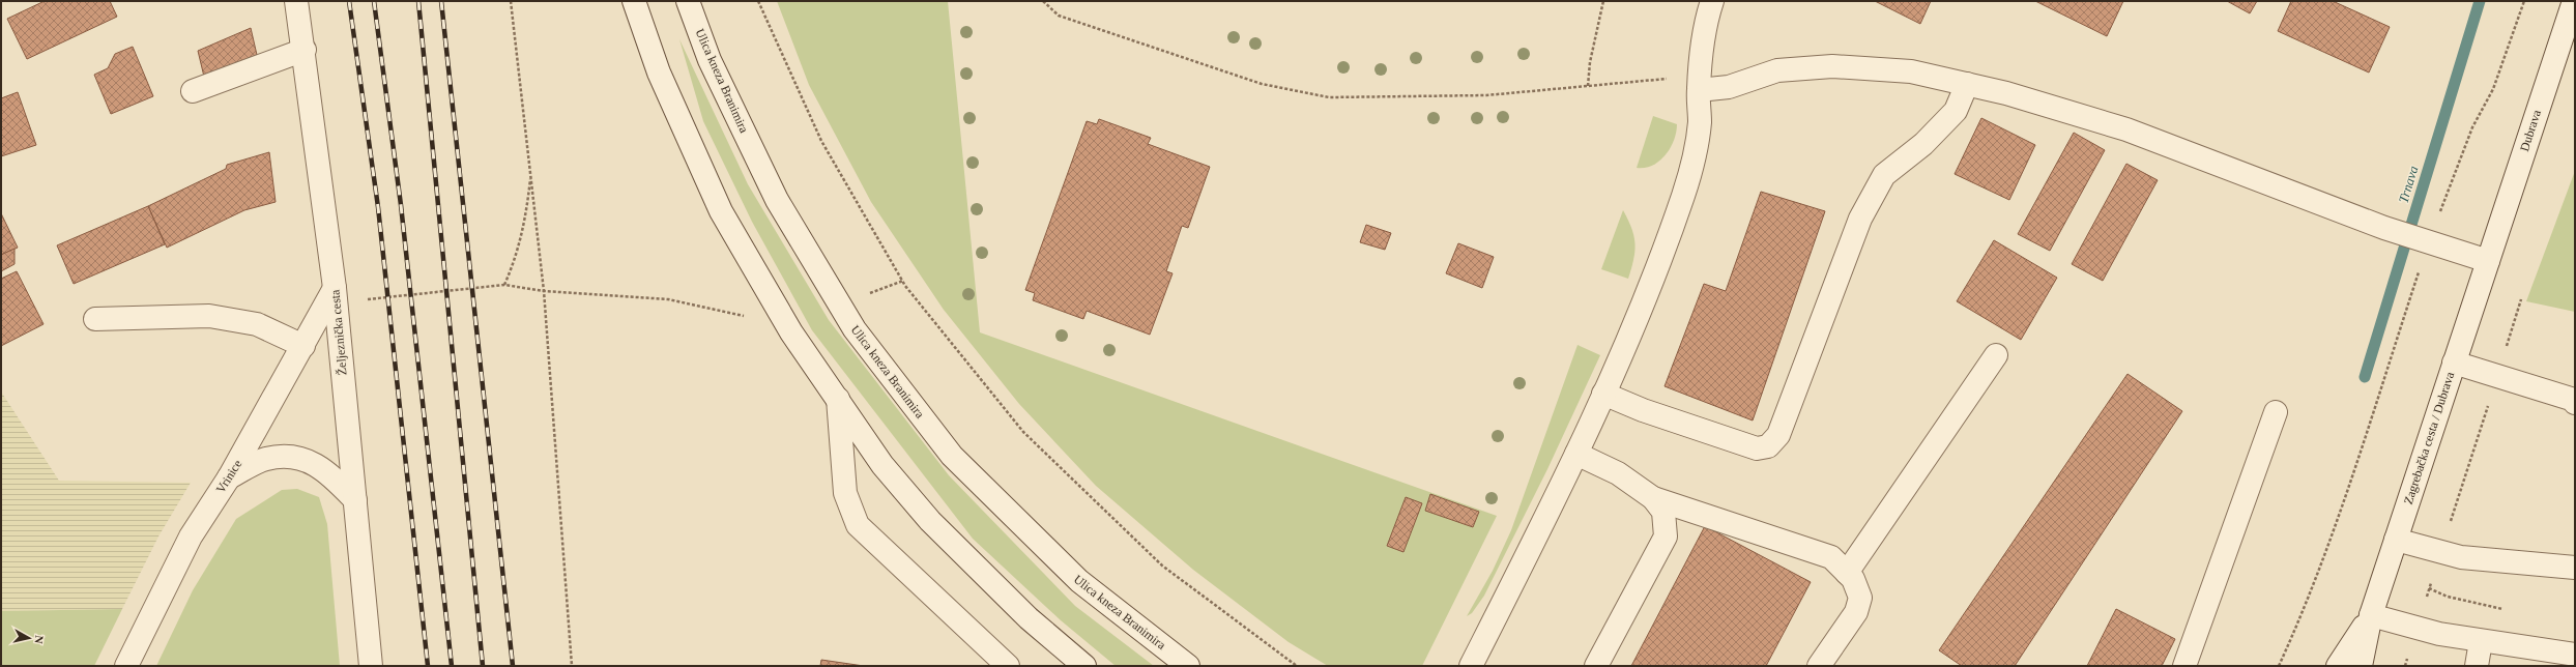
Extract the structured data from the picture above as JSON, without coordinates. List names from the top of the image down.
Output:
{
  "streets": {
    "street": [
      "Ulica kneza Branimira",
      "Dubrava",
      "Željeznička cesta",
      "Zagrebačka cesta / Dubrava",
      "Vrinice"
    ]
  },
  "crossings": [
    ["Dubrava", "Zagrebačka cesta / Dubrava"],
    ["Željeznička cesta", "Vrinice"]
  ],
  "water": ["Trnava"],
  "north": "right"
}
